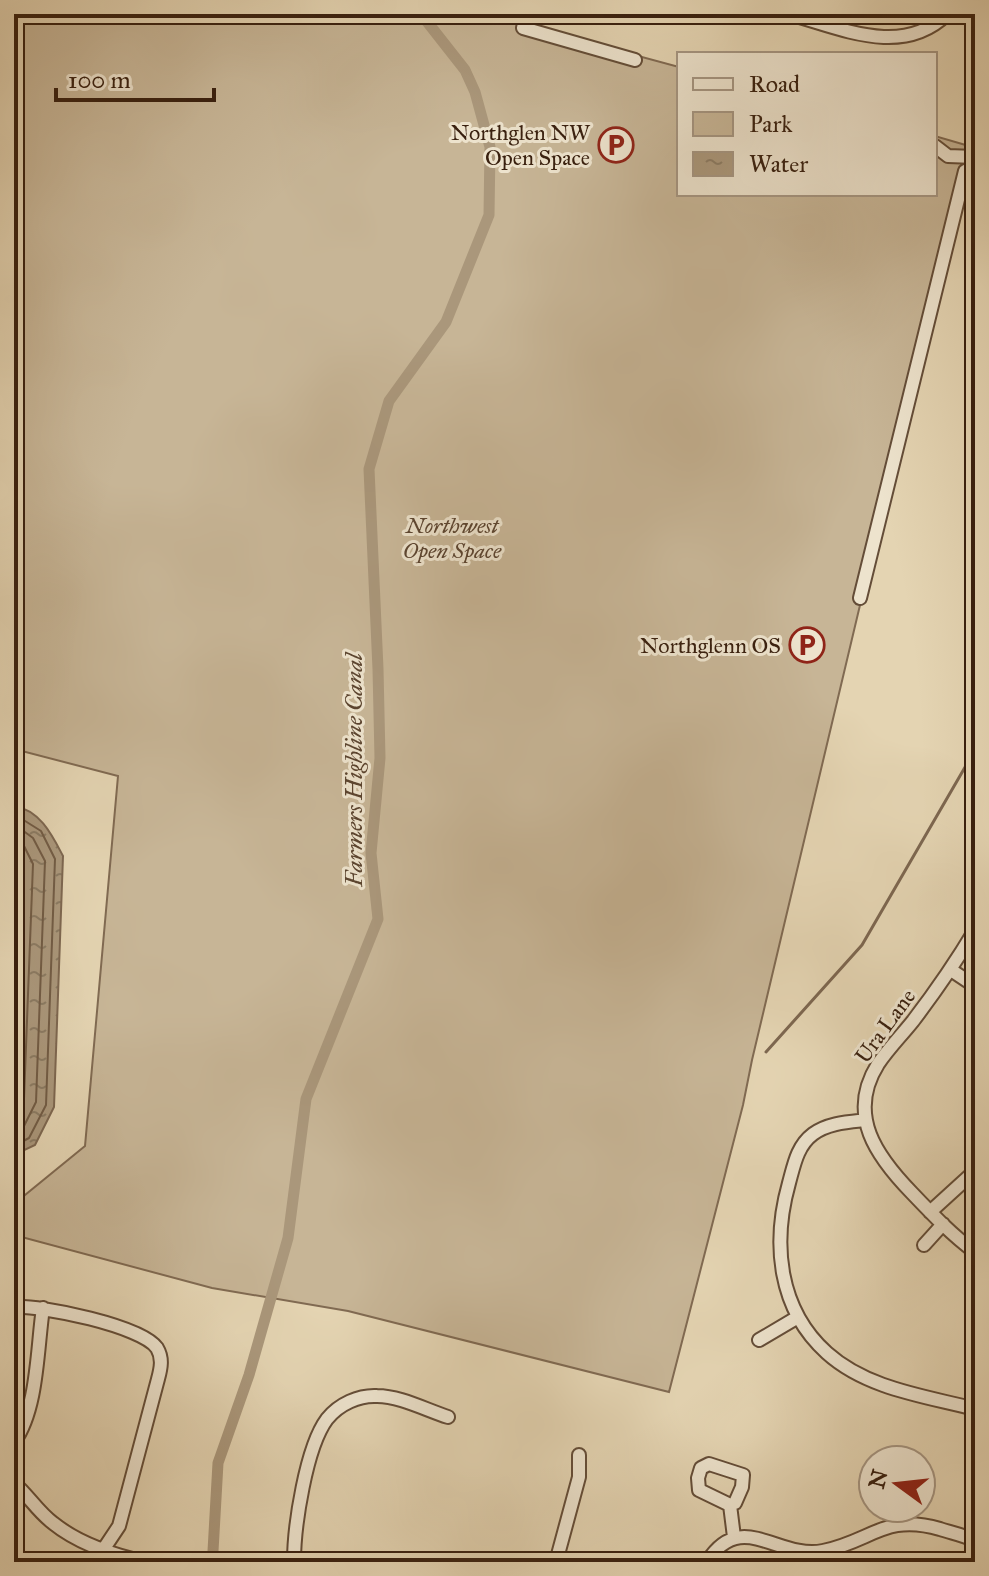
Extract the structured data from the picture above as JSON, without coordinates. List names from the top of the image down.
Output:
{
  "streets": {
    "street": ["Ura Lane"]
  },
  "water": ["Farmers Highline Canal"],
  "parks": ["Northwest Open Space"],
  "places": {
    "parking": ["Northglen NW Open Space", "Northglenn OS"]
  },
  "legend": ["Road", "Park", "Water"],
  "scale_bar": "100 m",
  "north": "left"
}
